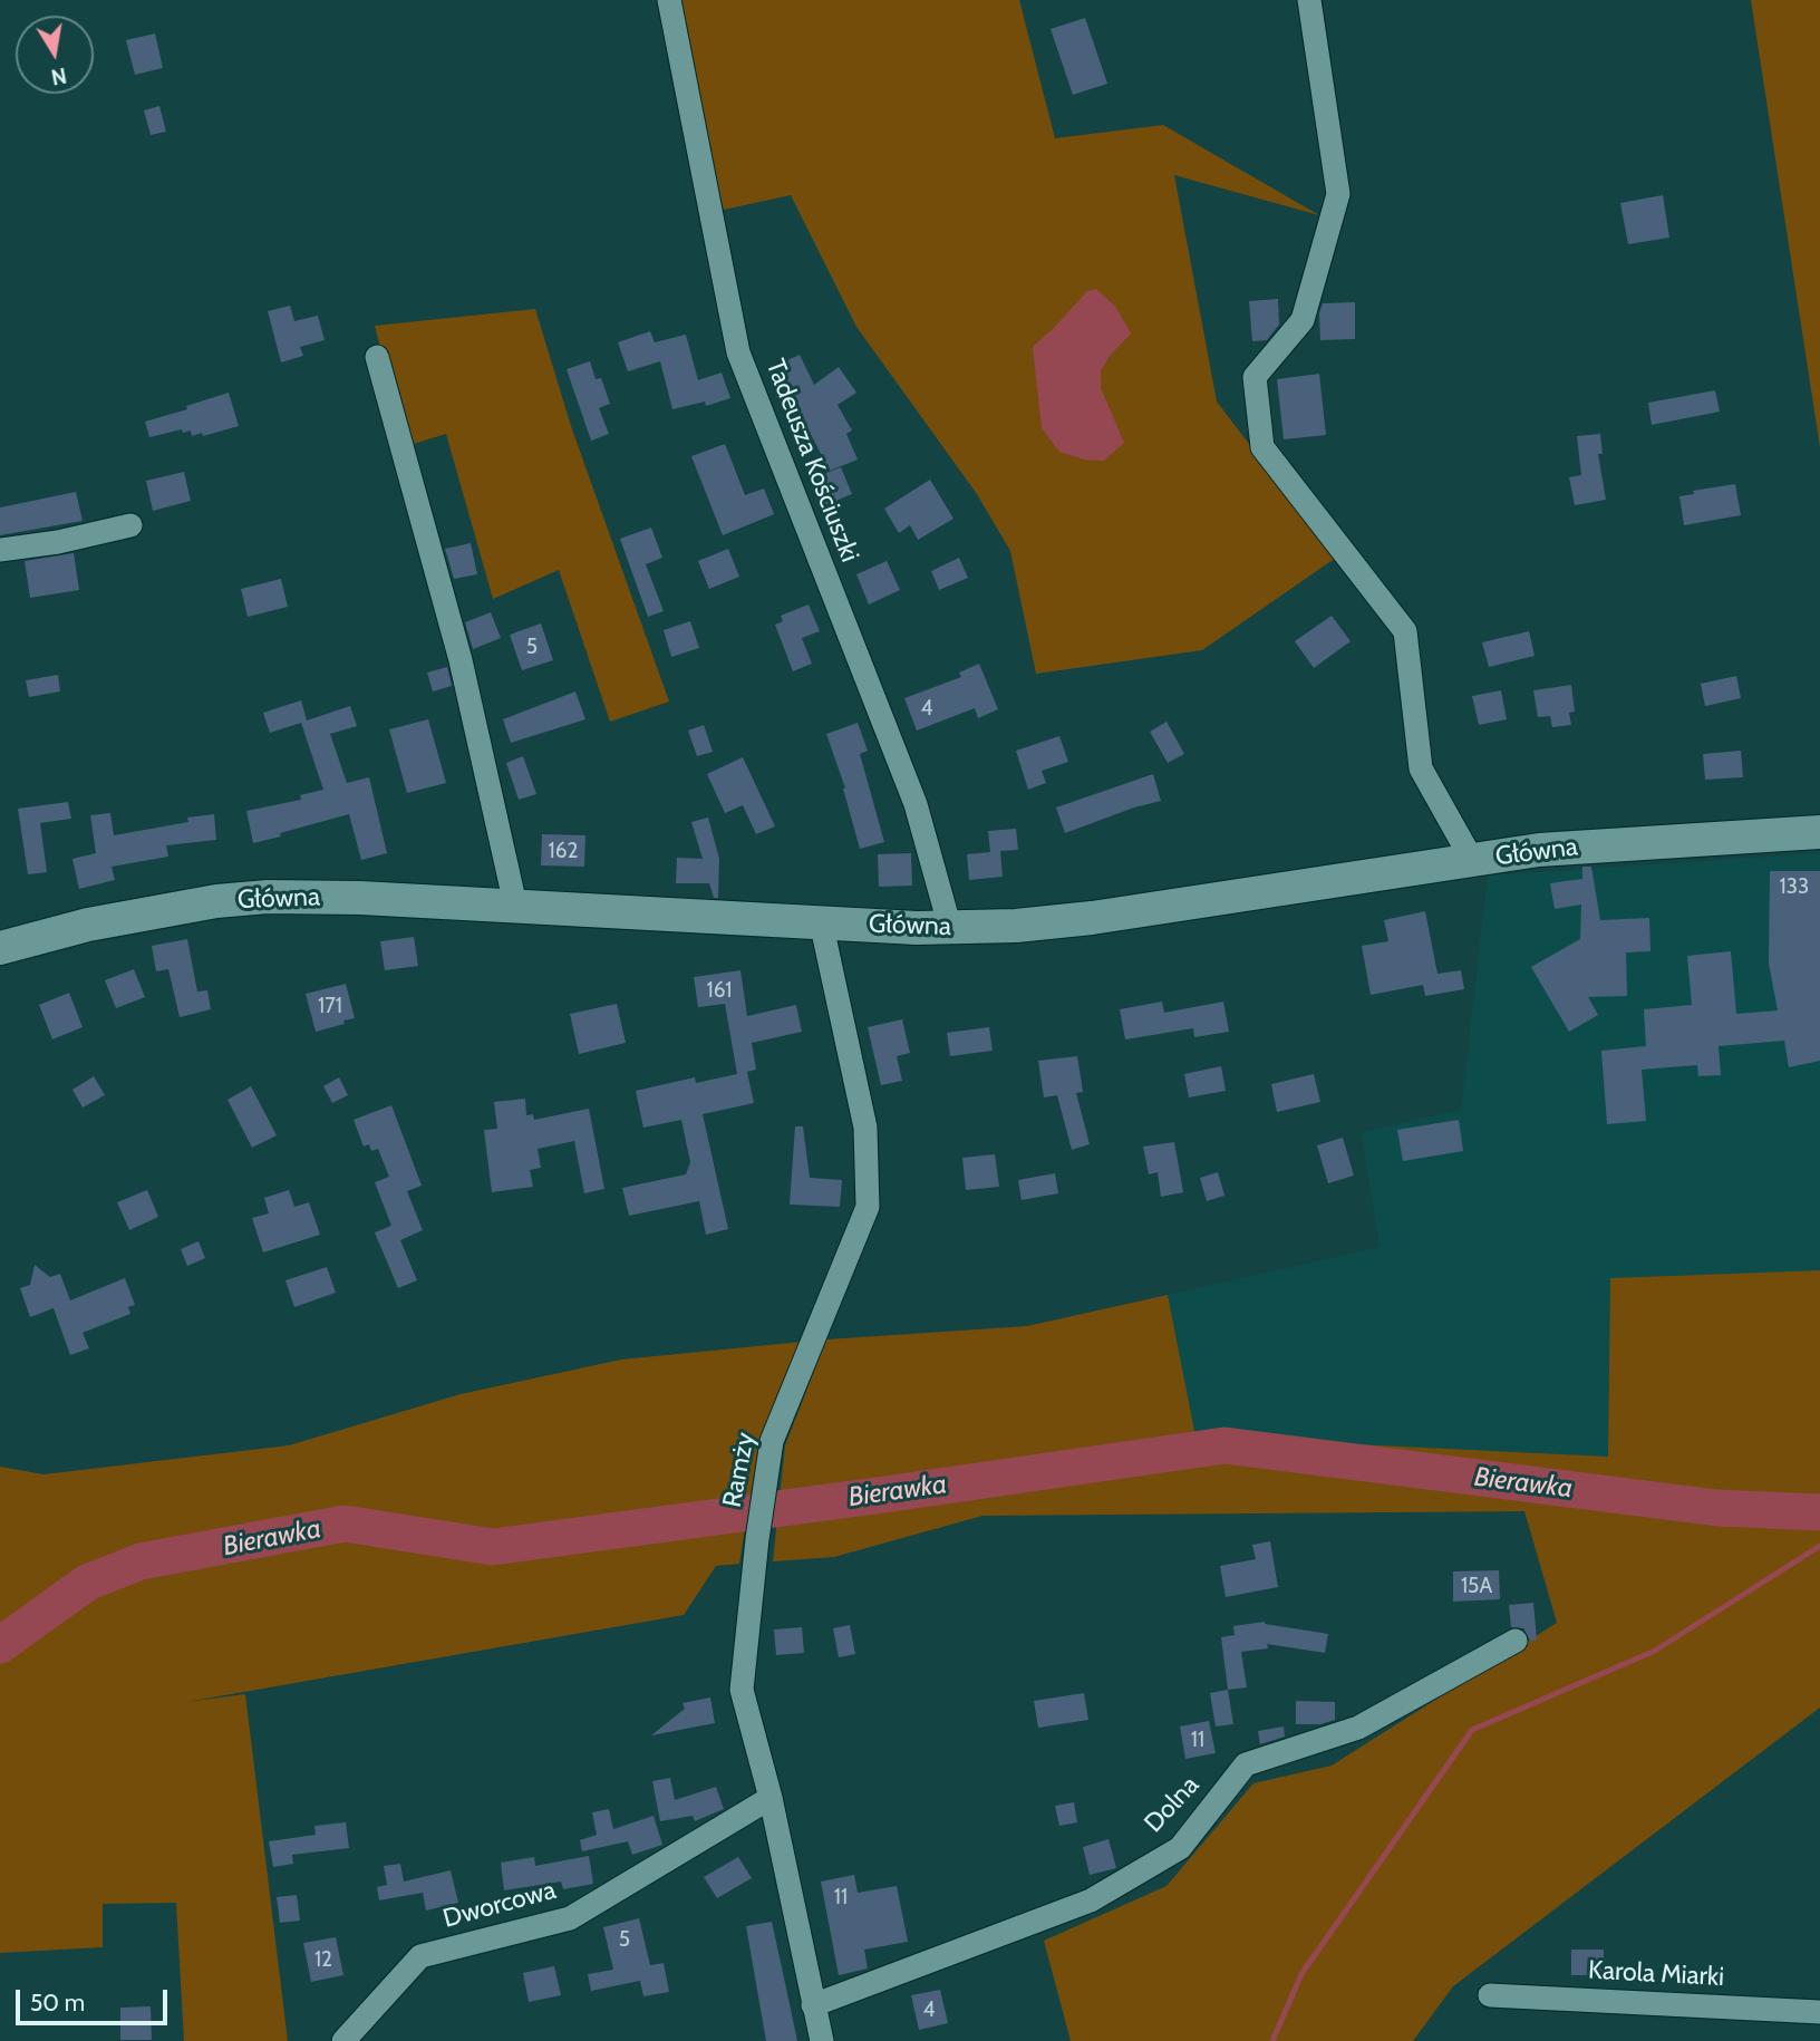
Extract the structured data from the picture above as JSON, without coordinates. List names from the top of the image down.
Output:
{
  "streets": {
    "main road": ["Główna"],
    "street": [
      "Tadeusza Kościuszki",
      "Ramży",
      "Dolna",
      "Dworcowa",
      "Karola Miarki"
    ]
  },
  "crossings": [
    ["Tadeusza Kościuszki", "Główna"],
    ["Główna", "Ramży"],
    ["Ramży", "Dolna"],
    ["Ramży", "Dworcowa"]
  ],
  "water": ["Bierawka"],
  "house_numbers": [
    "5",
    "4",
    "162",
    "133",
    "161",
    "171",
    "15A",
    "11",
    "11",
    "5",
    "12",
    "4"
  ],
  "scale_bar": "50 m",
  "north": "bottom"
}
